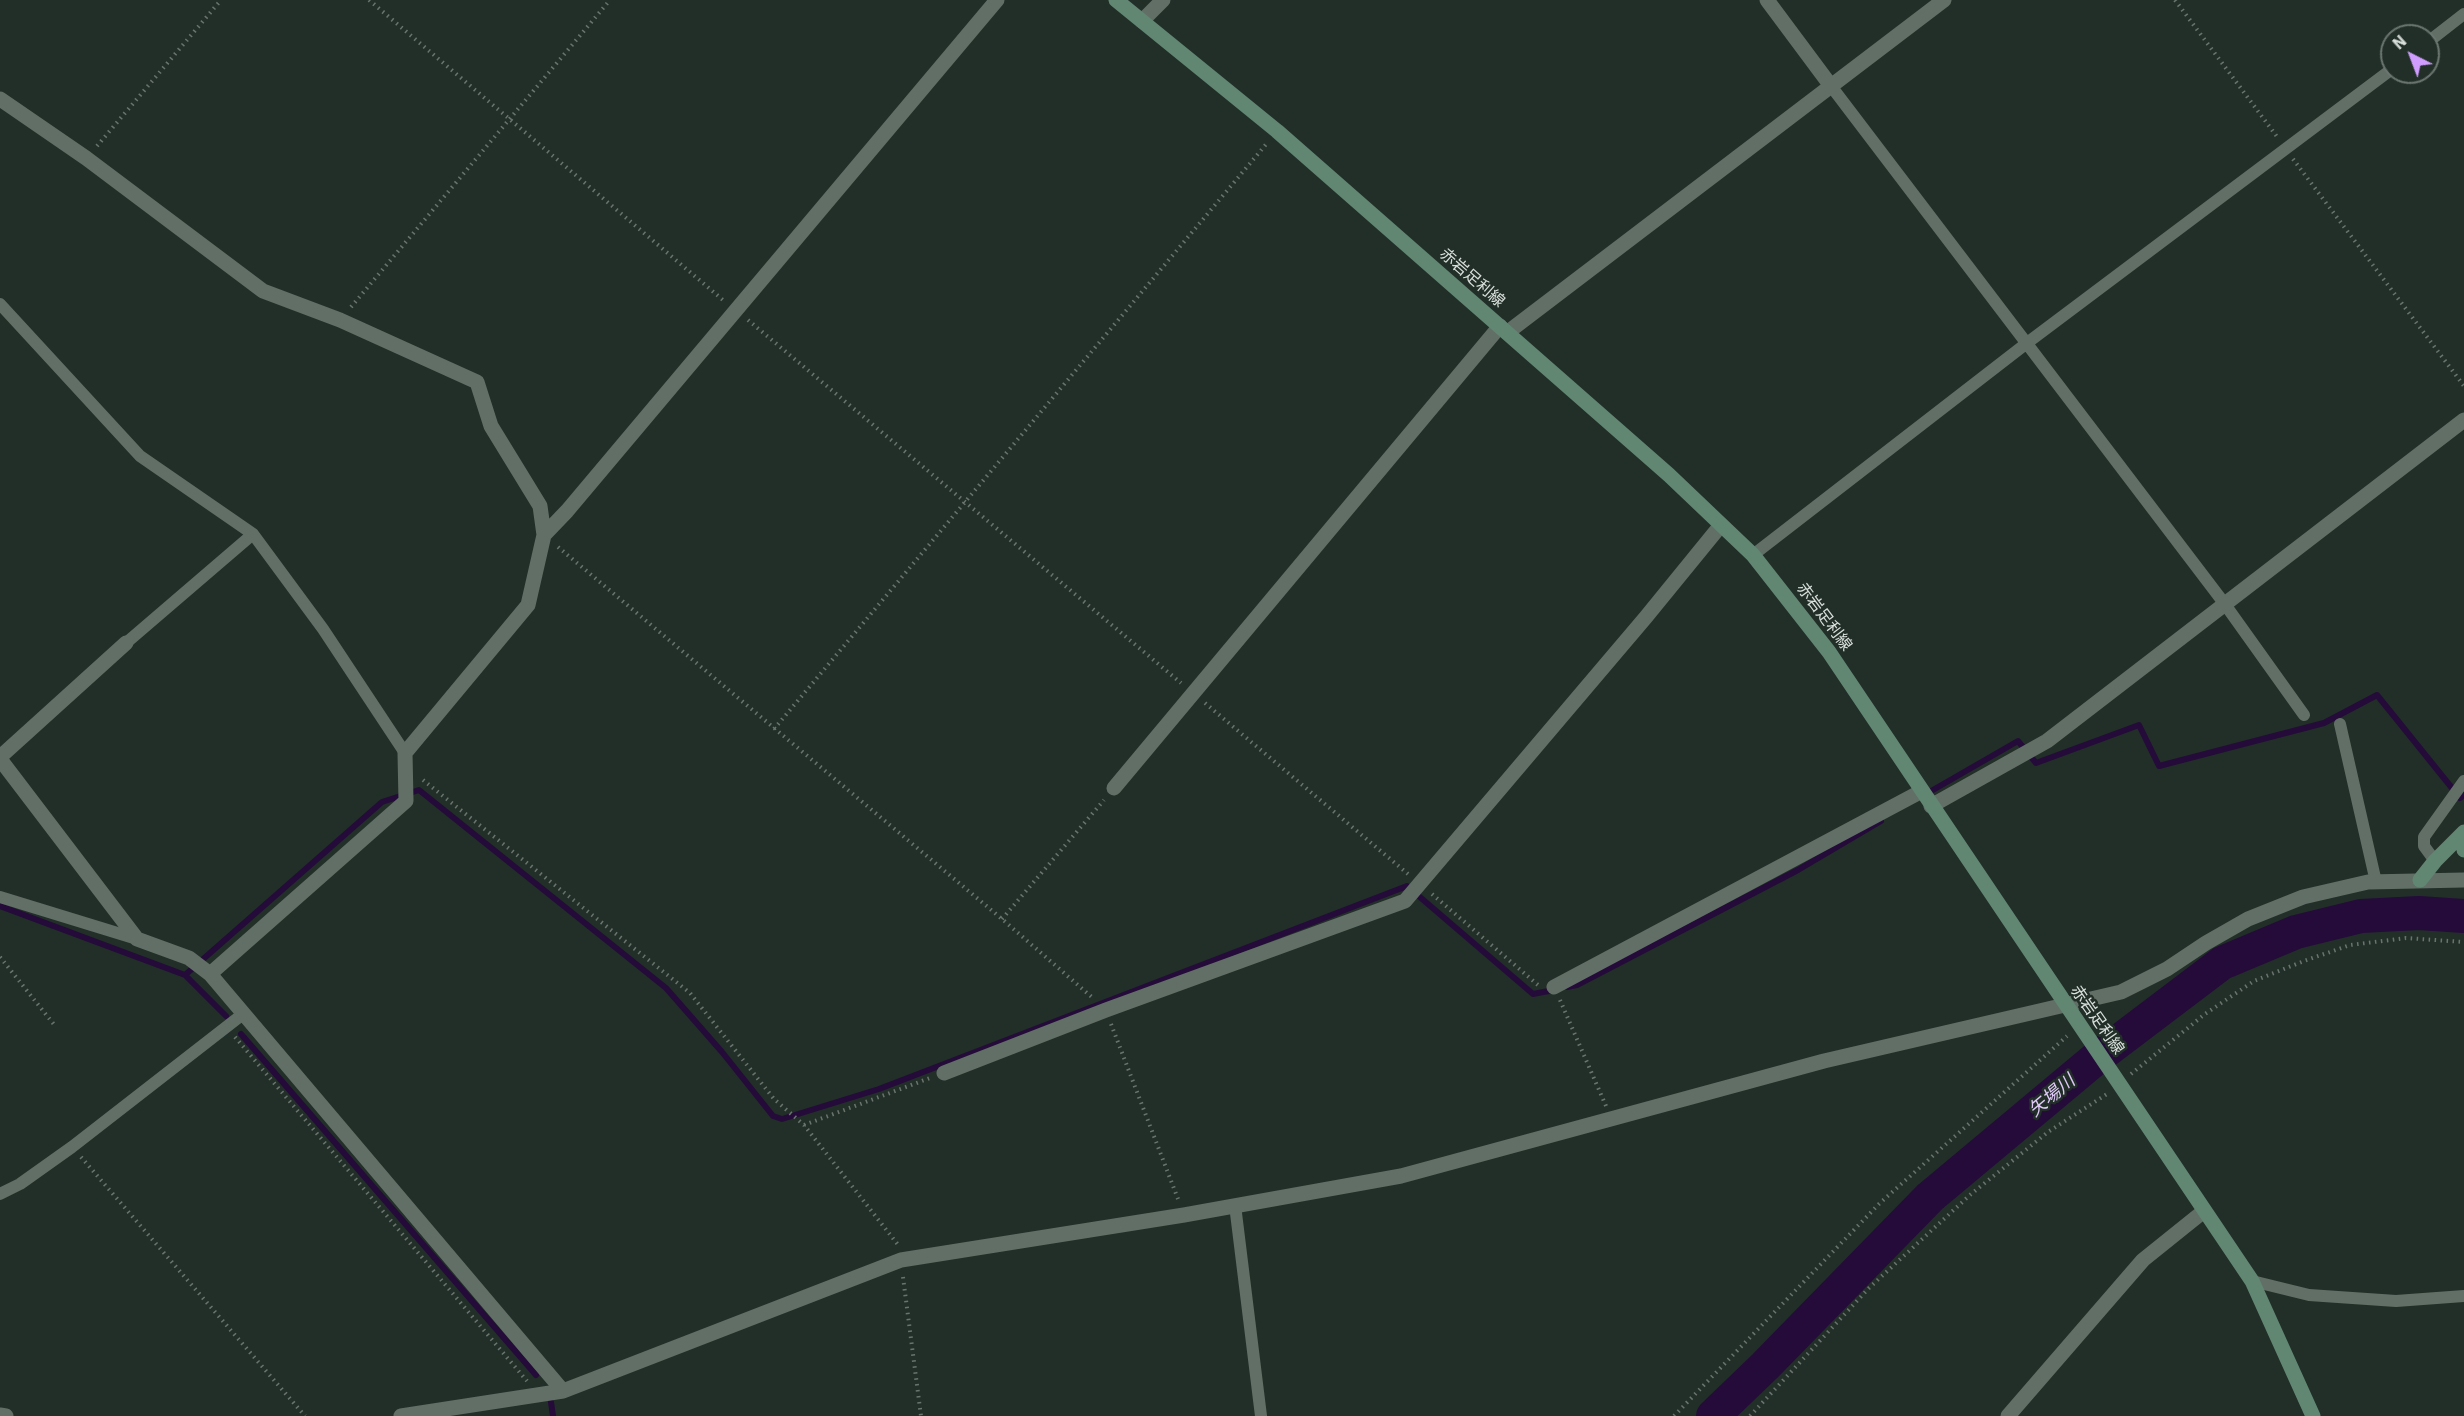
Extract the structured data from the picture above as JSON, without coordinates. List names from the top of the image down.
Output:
{
  "streets": {
    "main road": ["赤岩足利線"]
  },
  "water": ["矢場川"],
  "north": "top left"
}
